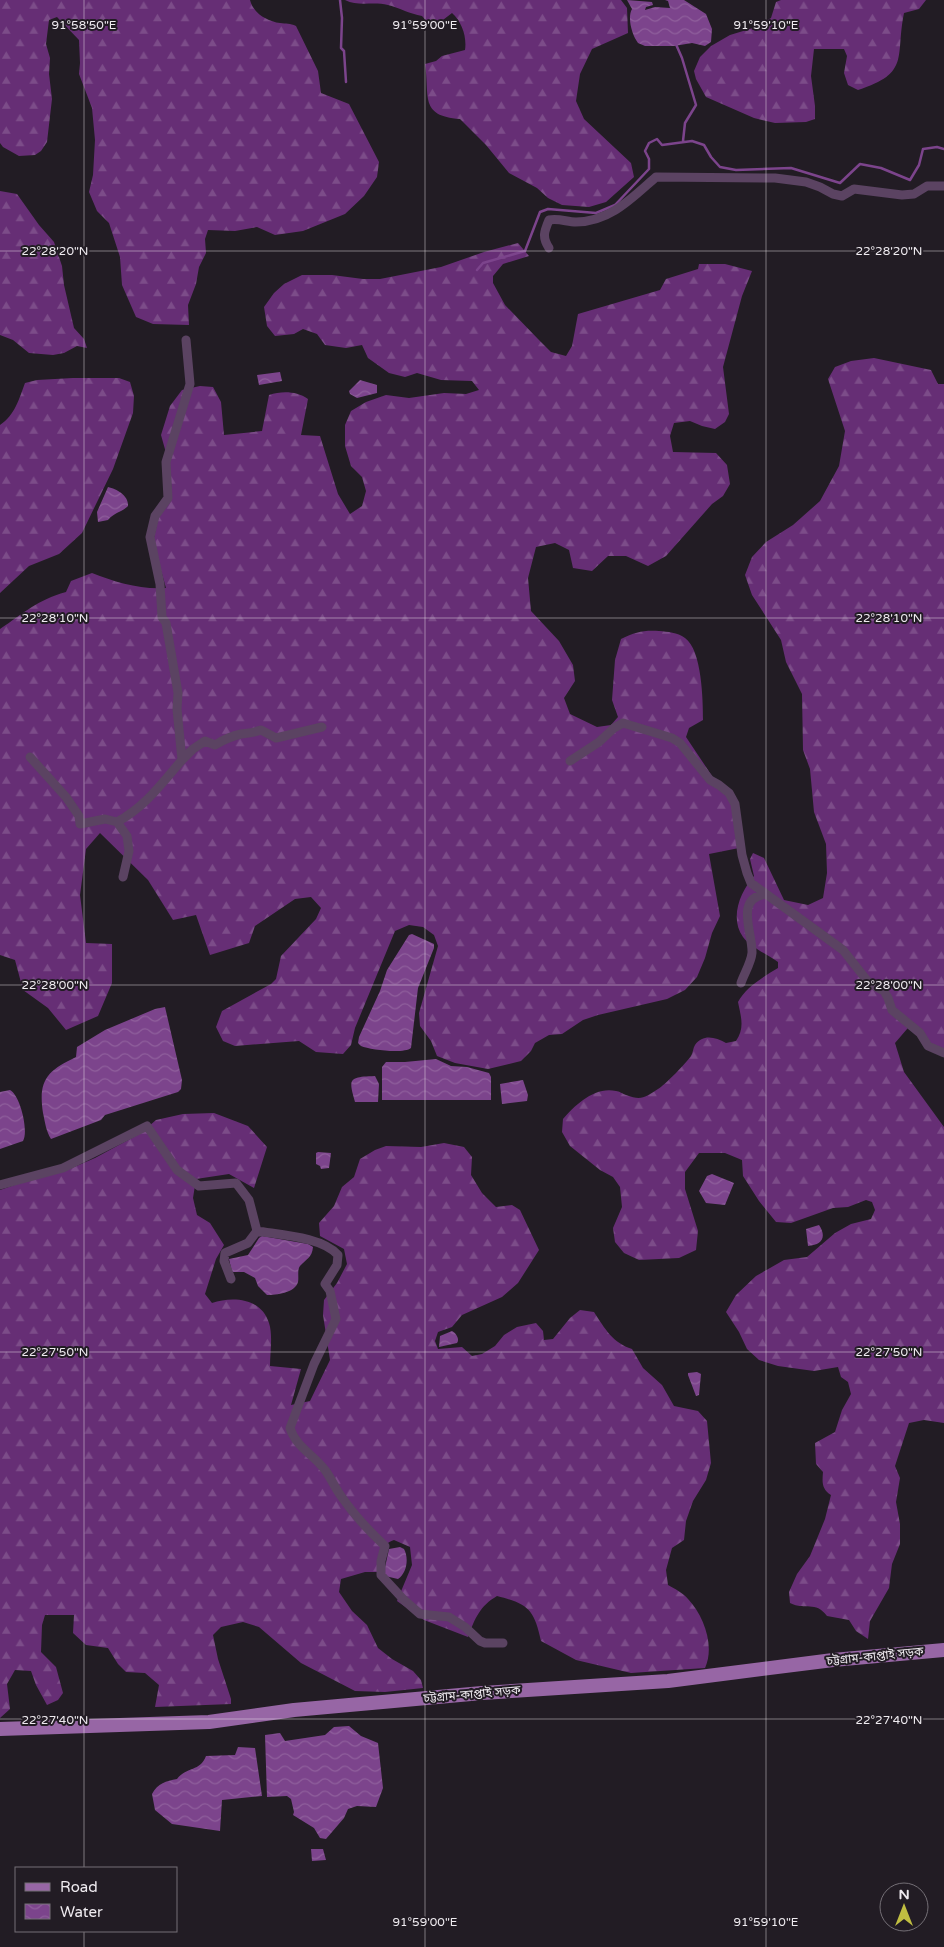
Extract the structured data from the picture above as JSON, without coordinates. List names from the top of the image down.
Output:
{
  "streets": {
    "main road": ["চট্টগ্রাম-কাপ্তাই সড়ক"]
  },
  "legend": ["Road", "Water"],
  "north": "top",
  "coordinates": [
    "91°58'50\"E",
    "91°59'00\"E",
    "91°59'10\"E",
    "22°28'20\"N",
    "22°28'10\"N",
    "22°28'00\"N",
    "22°27'50\"N",
    "22°27'40\"N"
  ]
}
